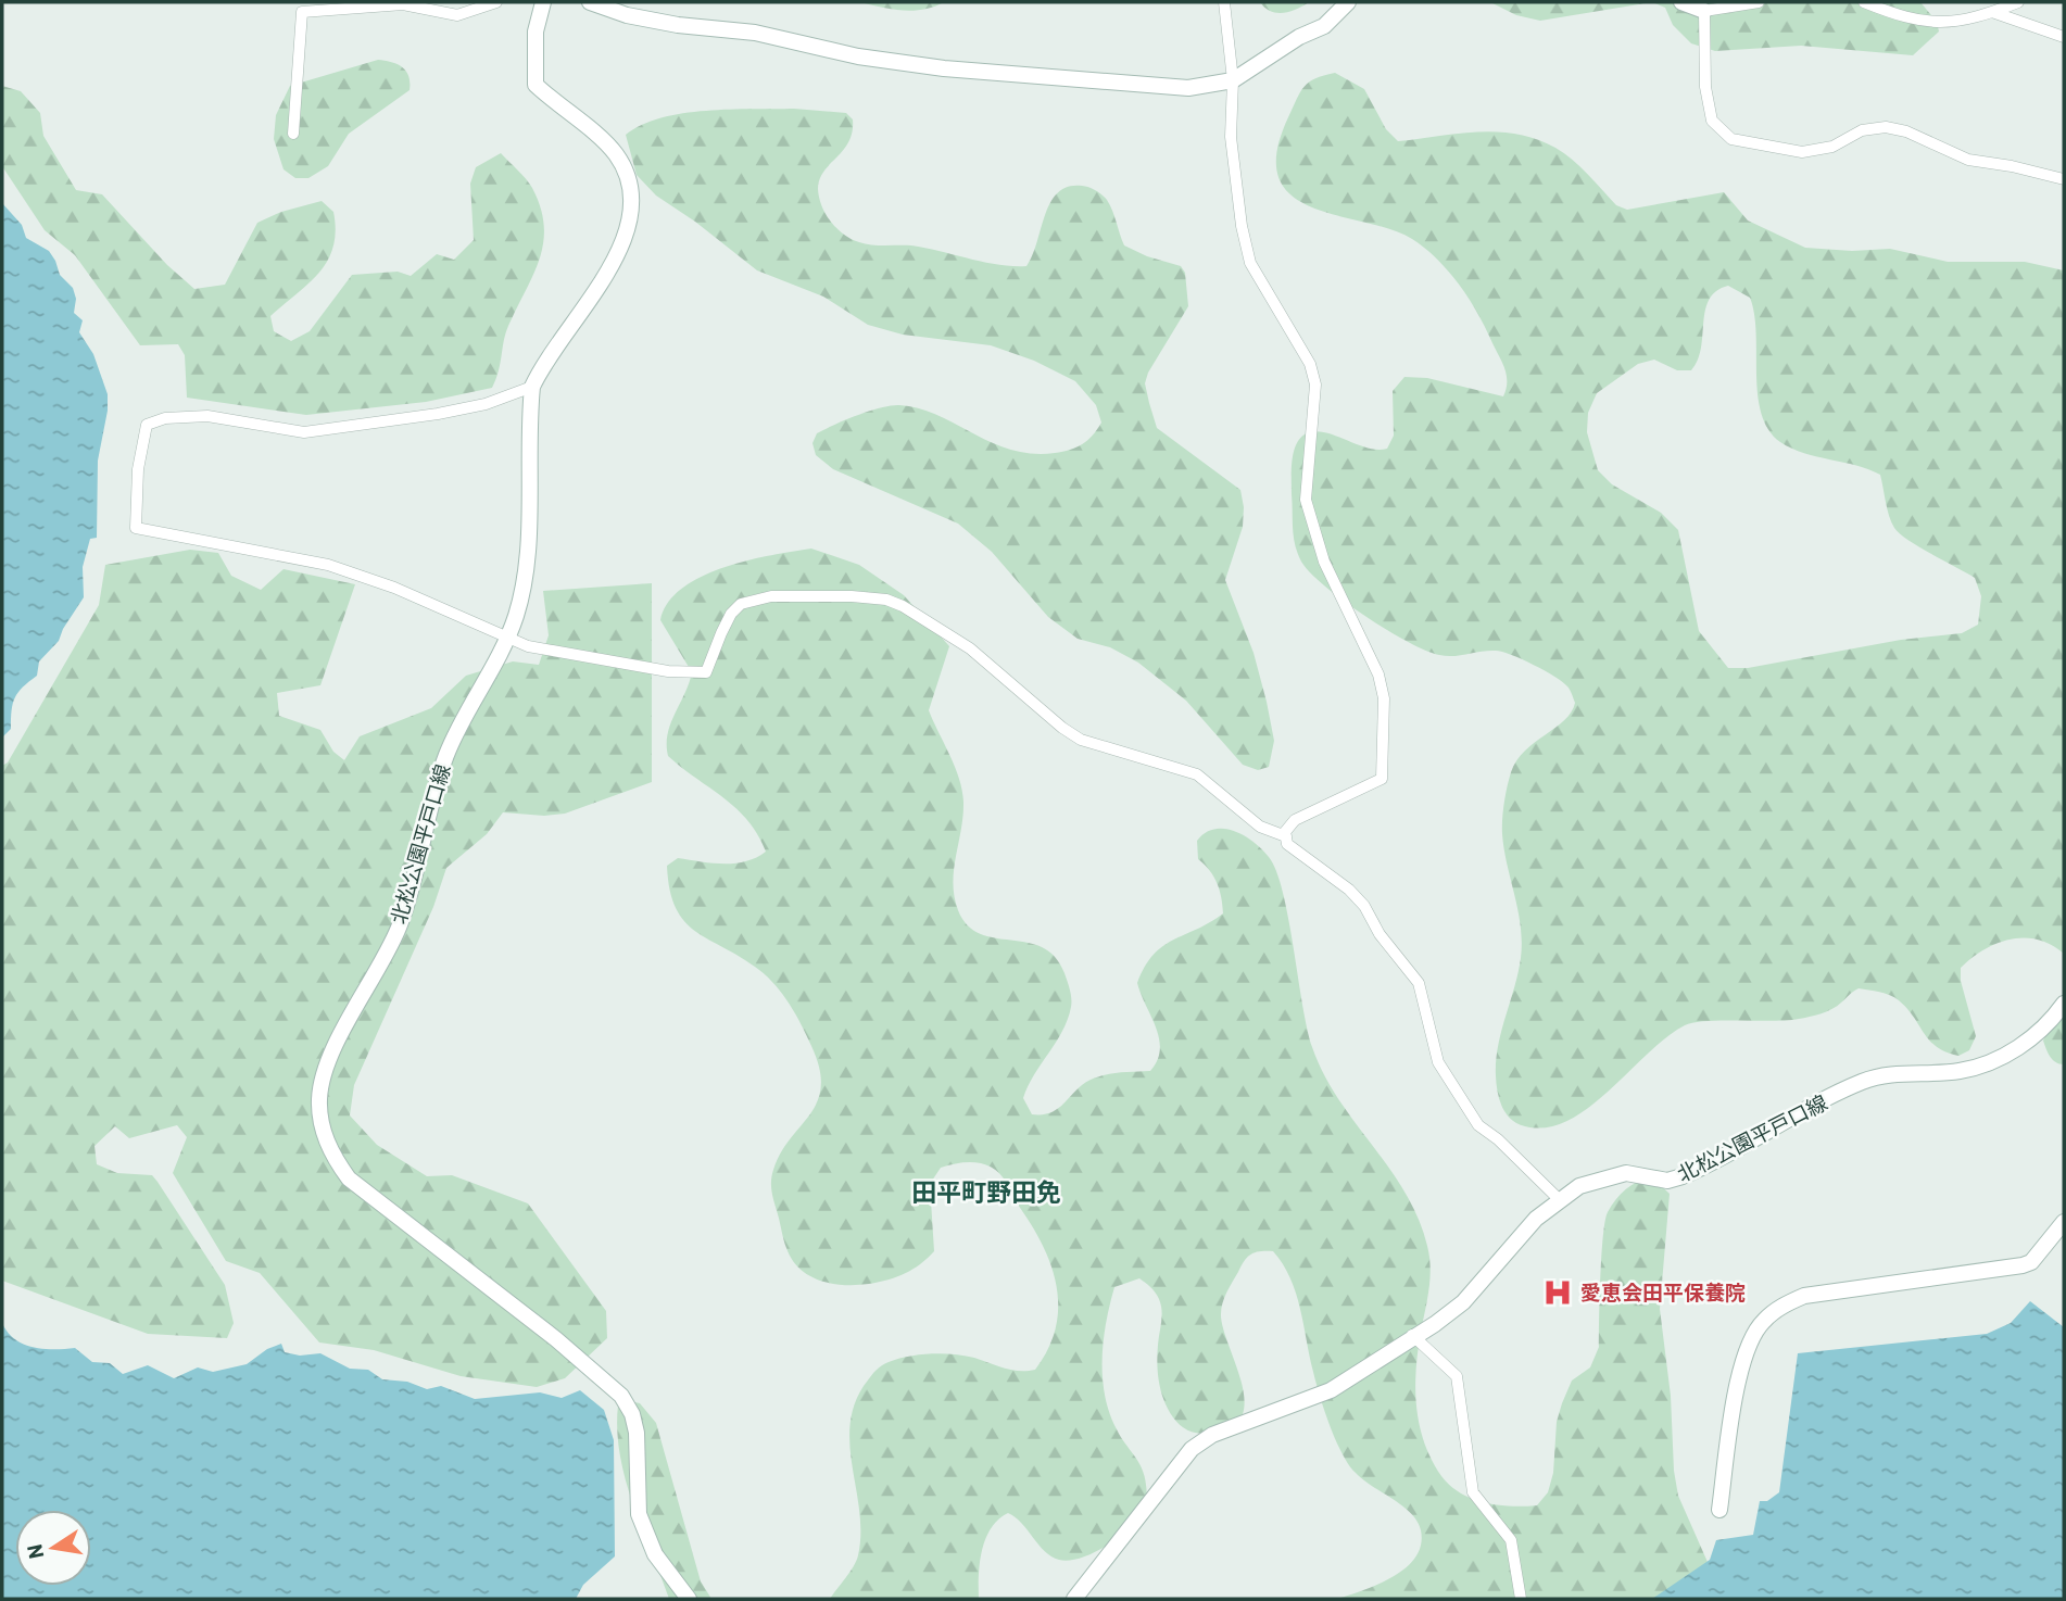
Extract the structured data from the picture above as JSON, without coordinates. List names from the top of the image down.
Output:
{
  "streets": {
    "main road": ["北松公園平戸口線"]
  },
  "districts": ["田平町野田免"],
  "places": {
    "hospital": ["愛恵会田平保養院"]
  },
  "north": "left"
}
